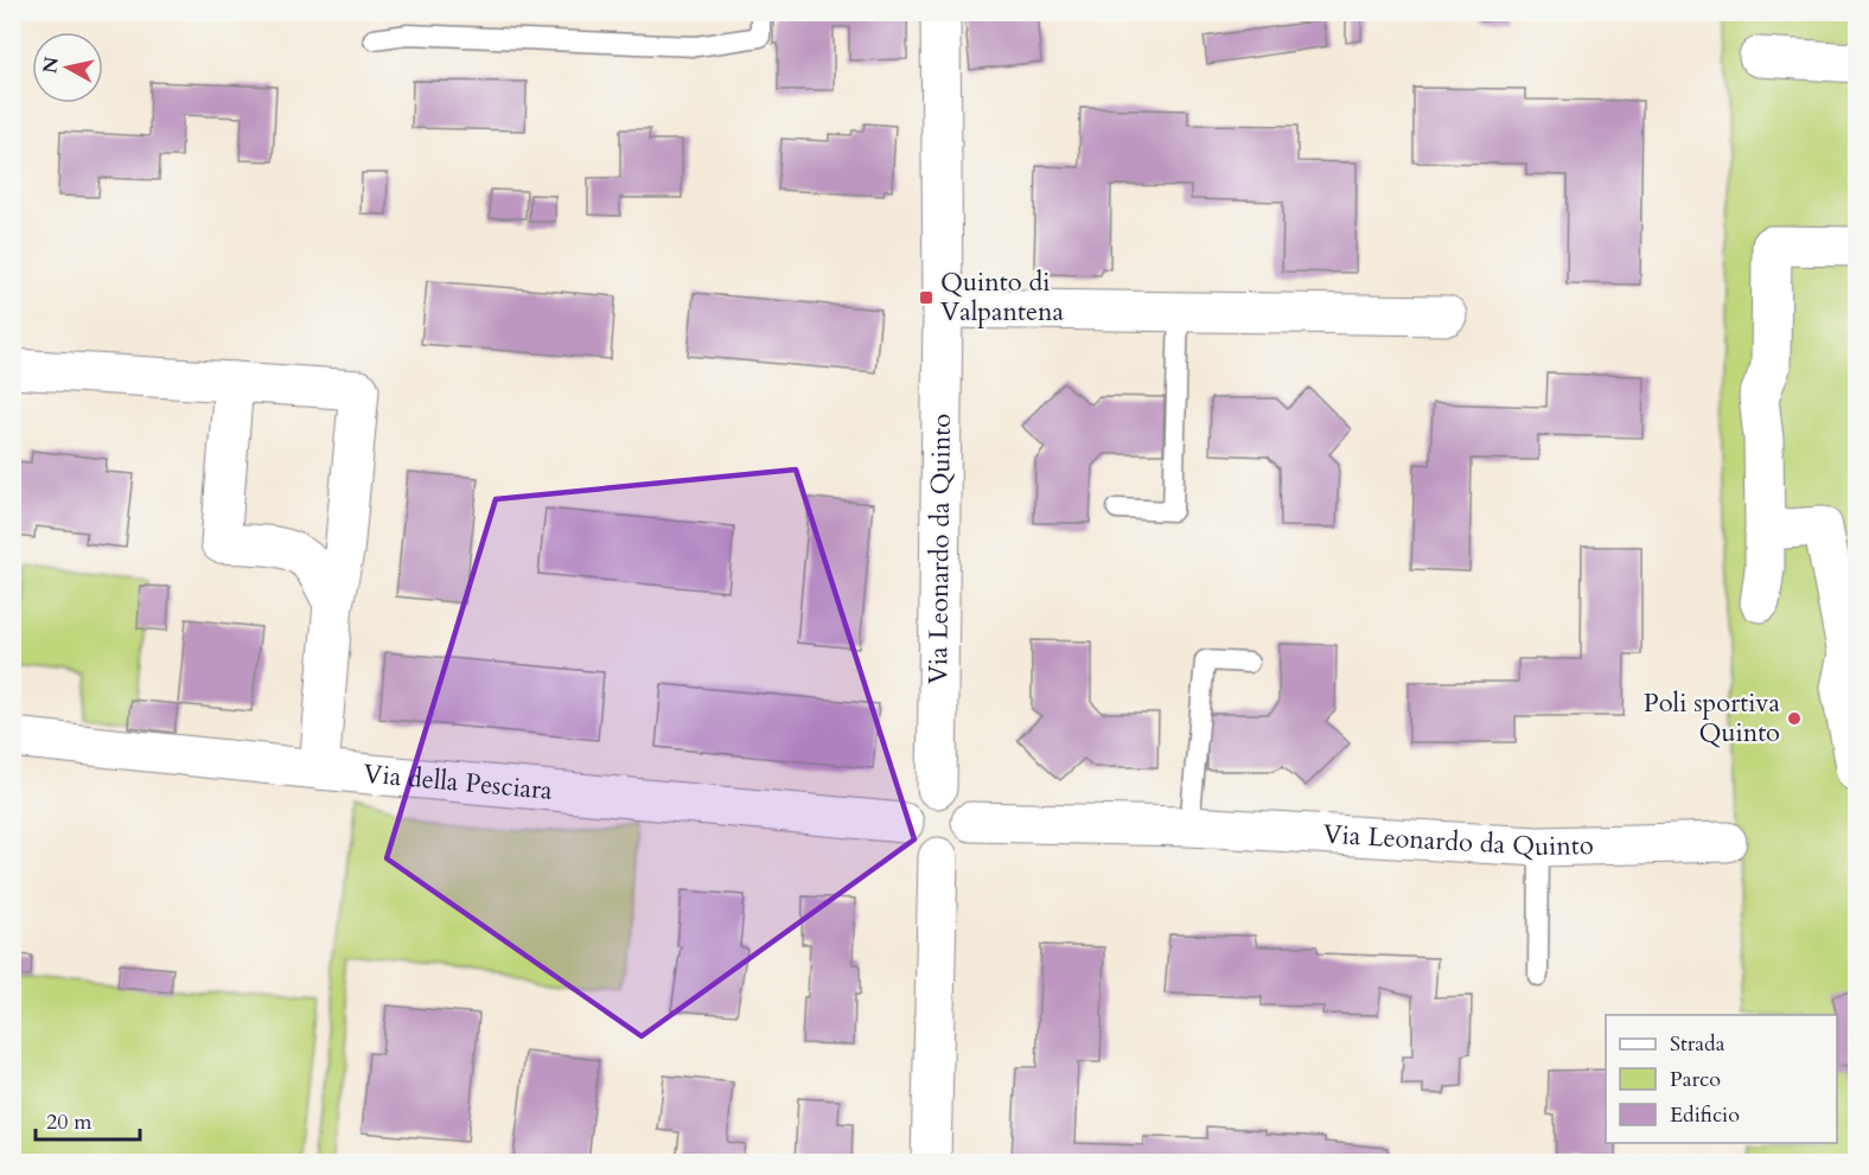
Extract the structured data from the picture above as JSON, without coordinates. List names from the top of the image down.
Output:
{
  "streets": {
    "street": ["Via Leonardo da Quinto", "Via della Pesciara"]
  },
  "crossings": [
    ["Via Leonardo da Quinto", "Via della Pesciara"]
  ],
  "places": {
    "transit": ["Quinto di Valpantena"],
    "other": ["Poli sportiva Quinto"]
  },
  "legend": ["Strada", "Parco", "Edificio"],
  "scale_bar": "20 m",
  "north": "left"
}
